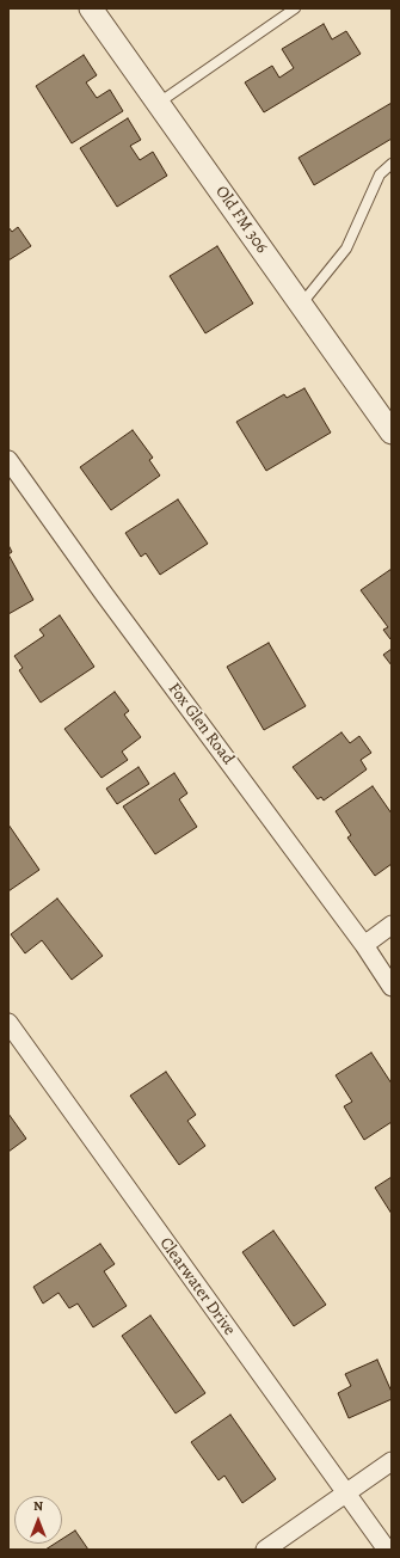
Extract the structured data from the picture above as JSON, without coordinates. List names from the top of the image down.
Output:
{
  "streets": {
    "street": ["Old FM 306", "Fox Glen Road", "Clearwater Drive"]
  },
  "north": "top"
}
